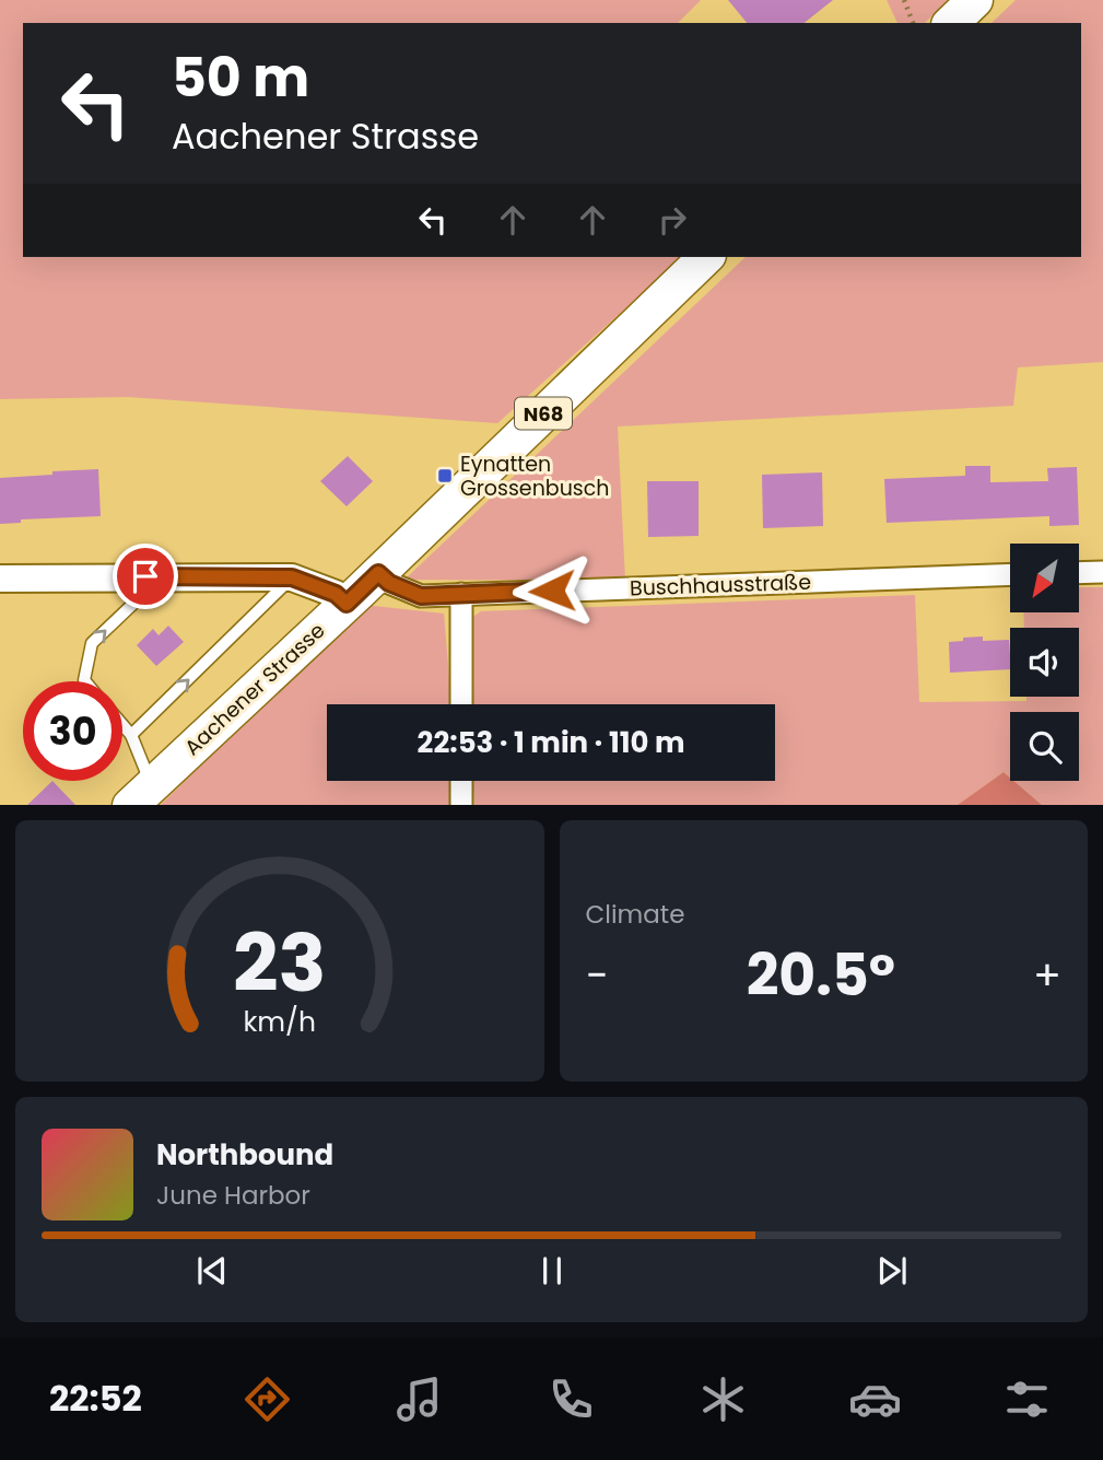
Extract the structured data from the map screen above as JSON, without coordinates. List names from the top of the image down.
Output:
{
  "streets": {
    "main road": ["N68", "Aachener Strasse"],
    "street": ["Buschhausstraße"]
  },
  "crossings": [
    ["Buschhausstraße", "Aachener Strasse"]
  ],
  "places": {
    "transit": ["Eynatten Grossenbusch"]
  },
  "north": "bottom left",
  "page": {
    "turn": ["50 m", "Aachener Strasse"],
    "limit": "30",
    "trip": "22:53 · 1 min · 110 m",
    "tile": "Climate",
    "heat": ["−", "20.5°", "+"],
    "song": ["Northbound", "June Harbor"],
    "tabs": "22:52",
    "gauge": ["23", "km/h"]
  }
}
